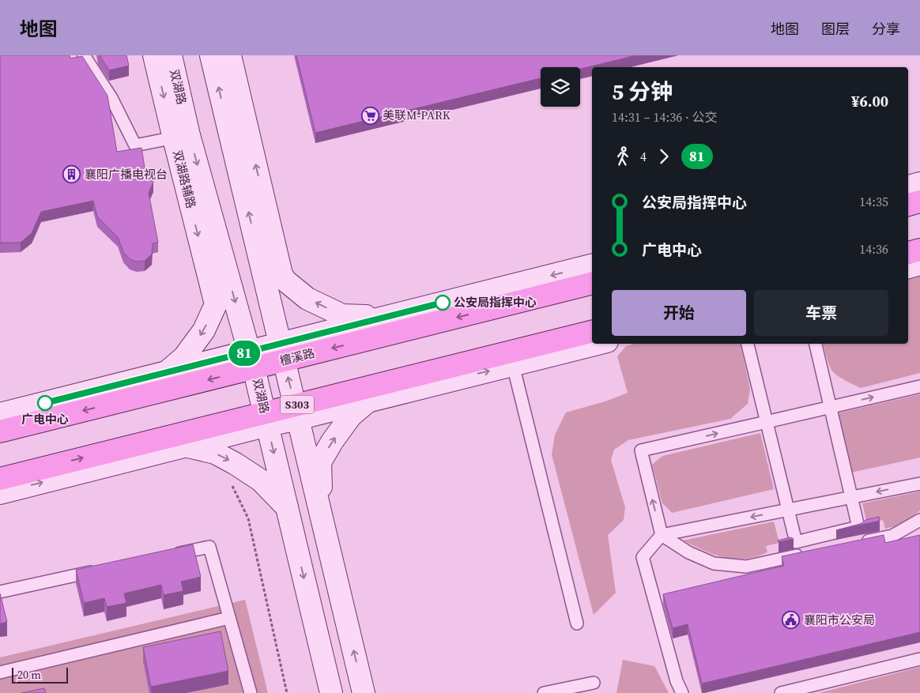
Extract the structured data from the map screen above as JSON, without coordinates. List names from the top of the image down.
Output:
{
  "streets": {
    "main road": ["檀溪路", "S303"],
    "street": ["双湖路", "双湖路辅路"]
  },
  "crossings": [
    ["双湖路", "双湖路辅路"],
    ["双湖路", "檀溪路"],
    ["双湖路", "S303"]
  ],
  "places": {
    "supermarket": ["美联M-PARK"],
    "building": ["襄阳广播电视台"],
    "other": ["公安局指挥中心", "广电中心"],
    "public building": ["襄阳市公安局"]
  },
  "lines": ["bus line 81"],
  "scale_bar": "20 m",
  "page": {
    "header": "地图",
    "nav": ["地图", "图层", "分享"],
    "on_map": "81",
    "heading": ["5 分钟", "14:31 – 14:36 · 公交", "¥6.00"],
    "legs": ["4", "81"],
    "list": [
      {
        "name": "公安局指挥中心",
        "value": "14:35"
      },
      {
        "name": "广电中心",
        "value": "14:36"
      }
    ],
    "buttons": ["开始", "车票"],
    "scale": "20 m"
  }
}
